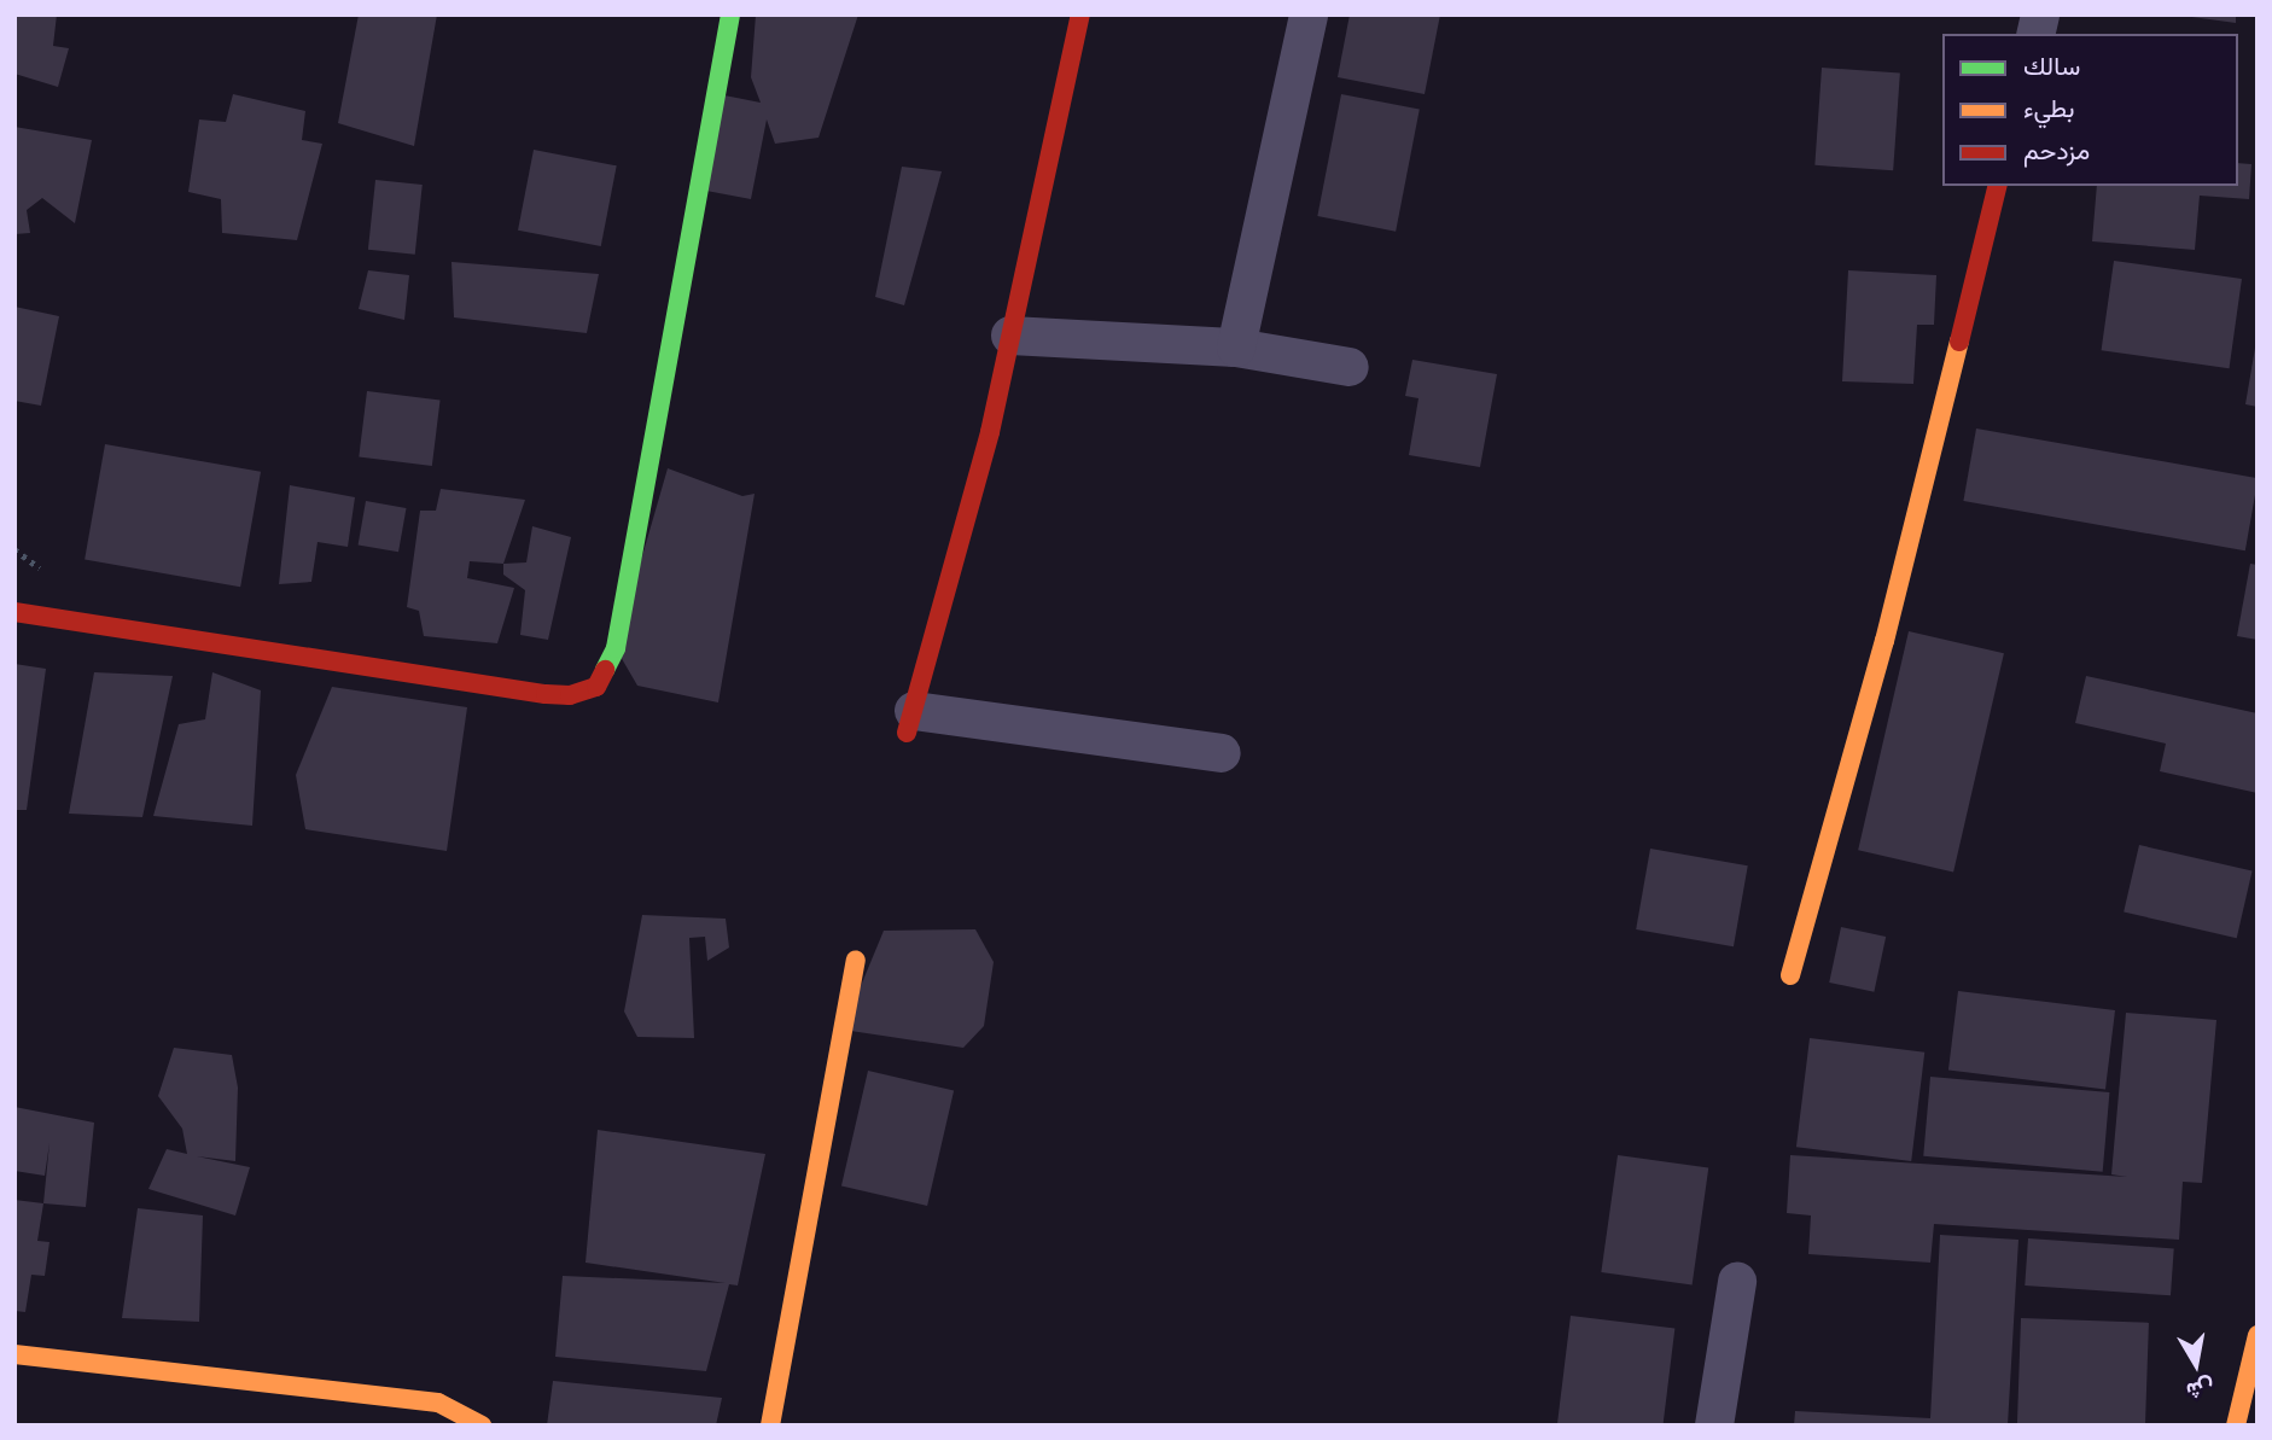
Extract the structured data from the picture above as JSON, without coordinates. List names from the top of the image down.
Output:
{
  "legend": ["سالك", "بطيء", "مزدحم"],
  "north": "bottom"
}
